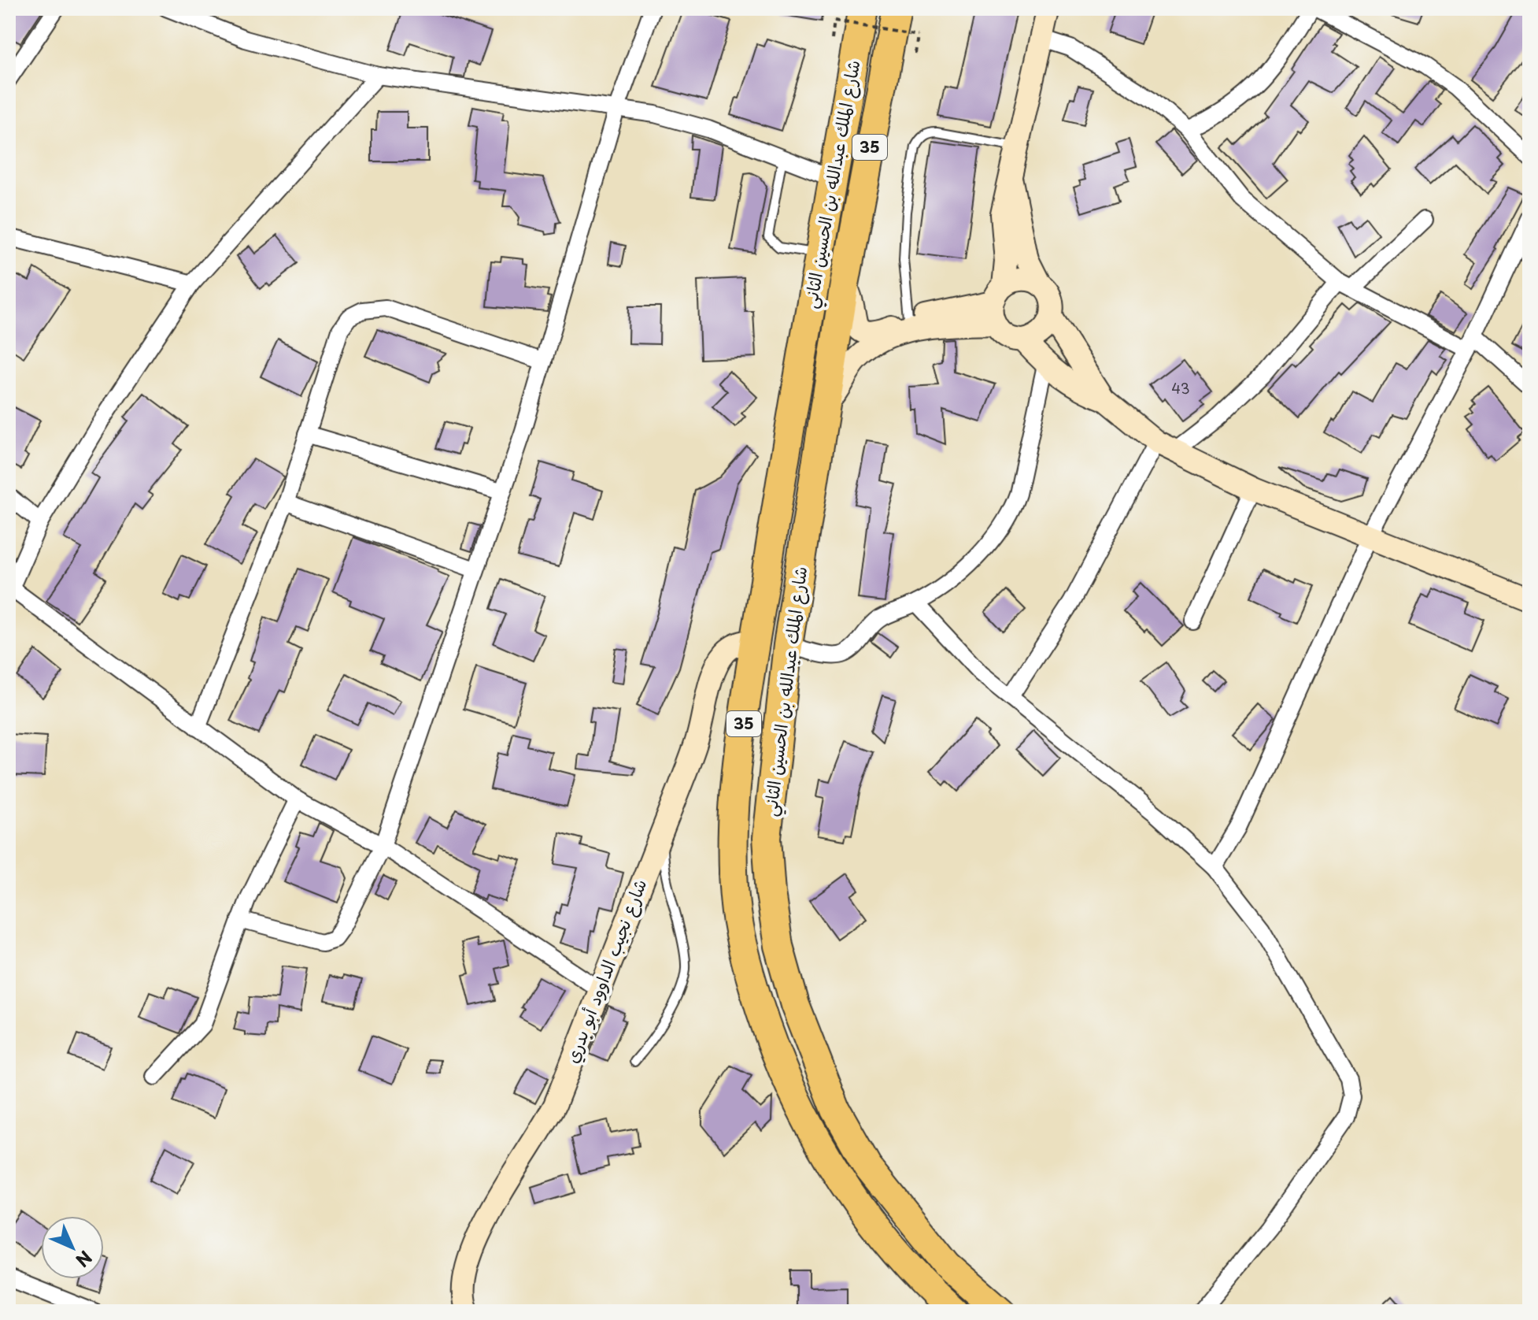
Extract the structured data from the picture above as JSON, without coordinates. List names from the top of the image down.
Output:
{
  "streets": {
    "highway": ["35", "شارع الملك عبدالله بن الحسين الثاني"],
    "street": ["شارع نجيب الداوود أبو بدري"]
  },
  "crossings": [
    ["شارع الملك عبدالله بن الحسين الثاني", "شارع نجيب الداوود أبو بدري"]
  ],
  "house_numbers": ["43"],
  "north": "bottom right"
}
